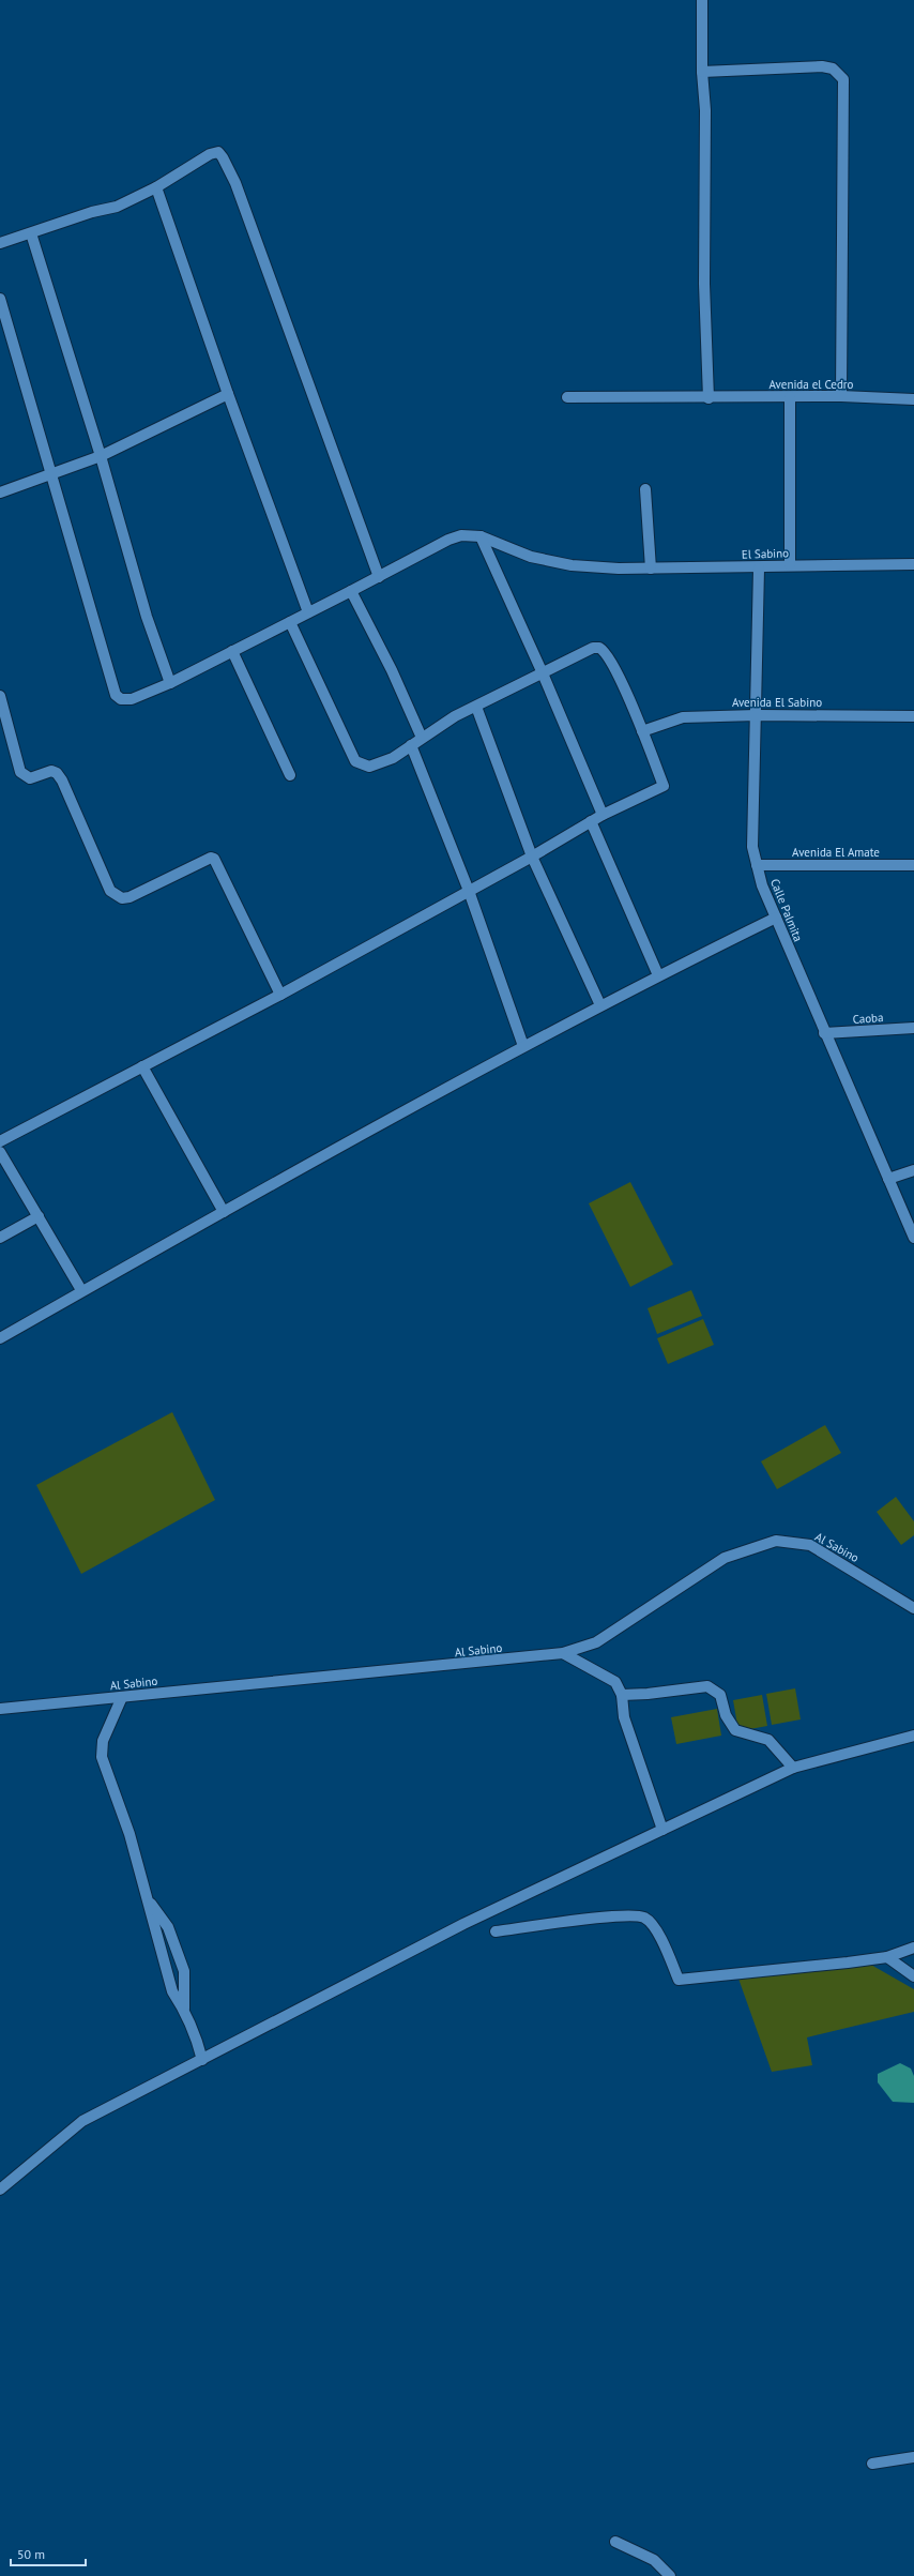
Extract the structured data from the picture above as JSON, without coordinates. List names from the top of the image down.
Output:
{
  "streets": {
    "street": [
      "Avenida el Cedro",
      "El Sabino",
      "Avenida El Sabino",
      "Avenida El Amate",
      "Calle Palmita",
      "Caoba",
      "Al Sabino"
    ]
  },
  "crossings": [
    ["El Sabino", "Calle Palmita"],
    ["Avenida El Sabino", "Calle Palmita"],
    ["Avenida El Amate", "Calle Palmita"],
    ["Calle Palmita", "Caoba"]
  ],
  "scale_bar": "50 m"
}
